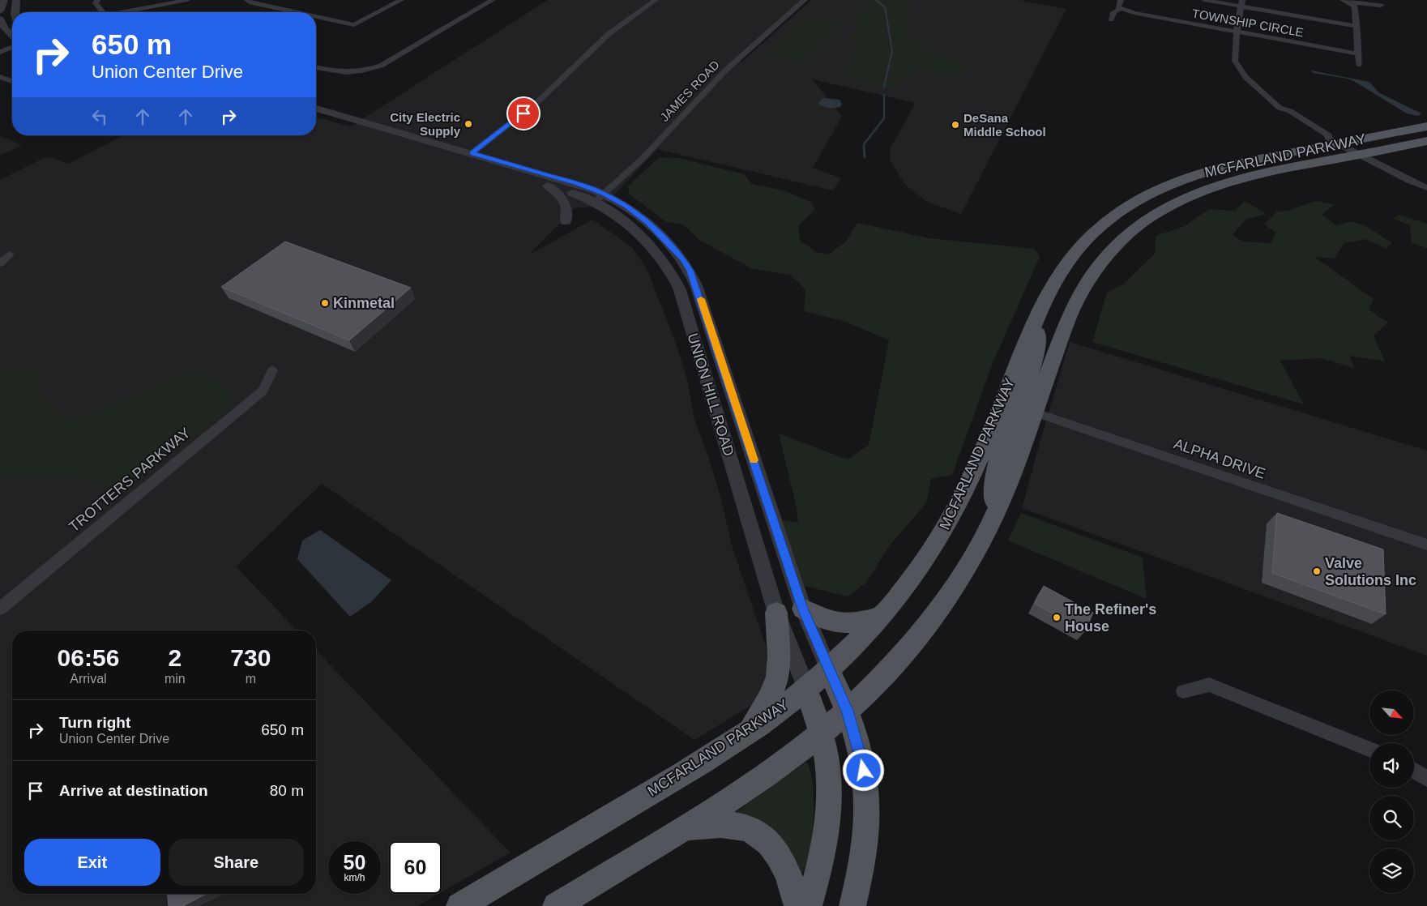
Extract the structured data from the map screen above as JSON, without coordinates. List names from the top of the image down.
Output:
{
  "streets": {
    "main road": ["MCFARLAND PARKWAY", "UNION HILL ROAD"],
    "street": [
      "TOWNSHIP CIRCLE",
      "JAMES ROAD",
      "ALPHA DRIVE",
      "TROTTERS PARKWAY"
    ]
  },
  "crossings": [
    ["JAMES ROAD", "UNION HILL ROAD"],
    ["MCFARLAND PARKWAY", "UNION HILL ROAD"],
    ["MCFARLAND PARKWAY", "ALPHA DRIVE"]
  ],
  "places": [
    "City Electric Supply",
    "DeSana Middle School",
    "Kinmetal",
    "Valve Solutions Inc",
    "The Refiner's House"
  ],
  "north": "bottom right",
  "page": {
    "turn": ["650 m", "Union Center Drive"],
    "eta": [
      "06:56",
      "Arrival",
      "2",
      "min",
      "730",
      "m"
    ],
    "list": [
      {
        "name": "Turn right",
        "note": "Union Center Drive",
        "value": "650 m"
      },
      {
        "name": "Arrive at destination",
        "value": "80 m"
      }
    ],
    "buttons": ["Exit", "Share"],
    "speed": "50 km/h",
    "limit": "60"
  }
}
